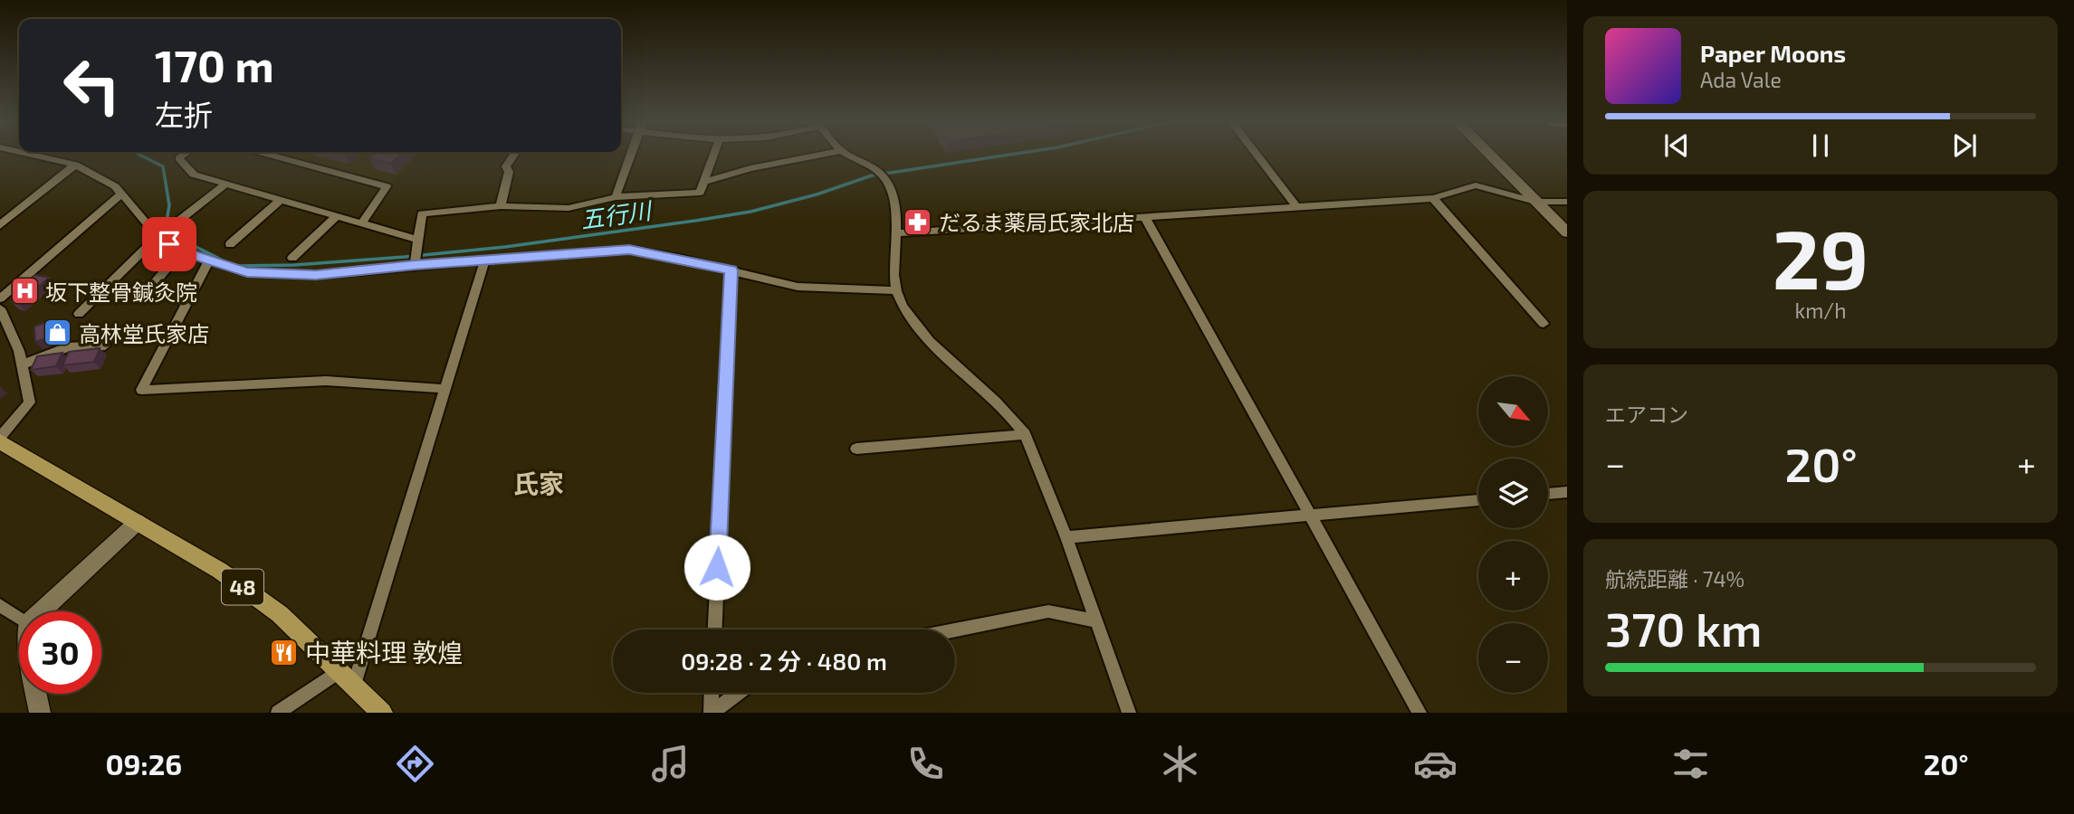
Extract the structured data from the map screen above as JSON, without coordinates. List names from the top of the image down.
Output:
{
  "streets": {
    "main road": ["48"]
  },
  "districts": ["氏家"],
  "water": ["五行川"],
  "places": {
    "pharmacy": ["だるま薬局氏家北店"],
    "hospital": ["坂下整骨鍼灸院"],
    "shop": ["高林堂氏家店"],
    "restaurant": ["中華料理 敦煌"]
  },
  "north": "bottom right",
  "page": {
    "turn": ["170 m", "左折"],
    "song": ["Paper Moons", "Ada Vale"],
    "tile": [
      ["29", "km/h"],
      "エアコン",
      ["航続距離 · 74%", "370 km"]
    ],
    "map_buttons": ["+", "−"],
    "heat": ["−", "20°", "+"],
    "limit": "30",
    "trip": "09:28 · 2 分 · 480 m",
    "tabs": ["09:26", "20°"]
  }
}
